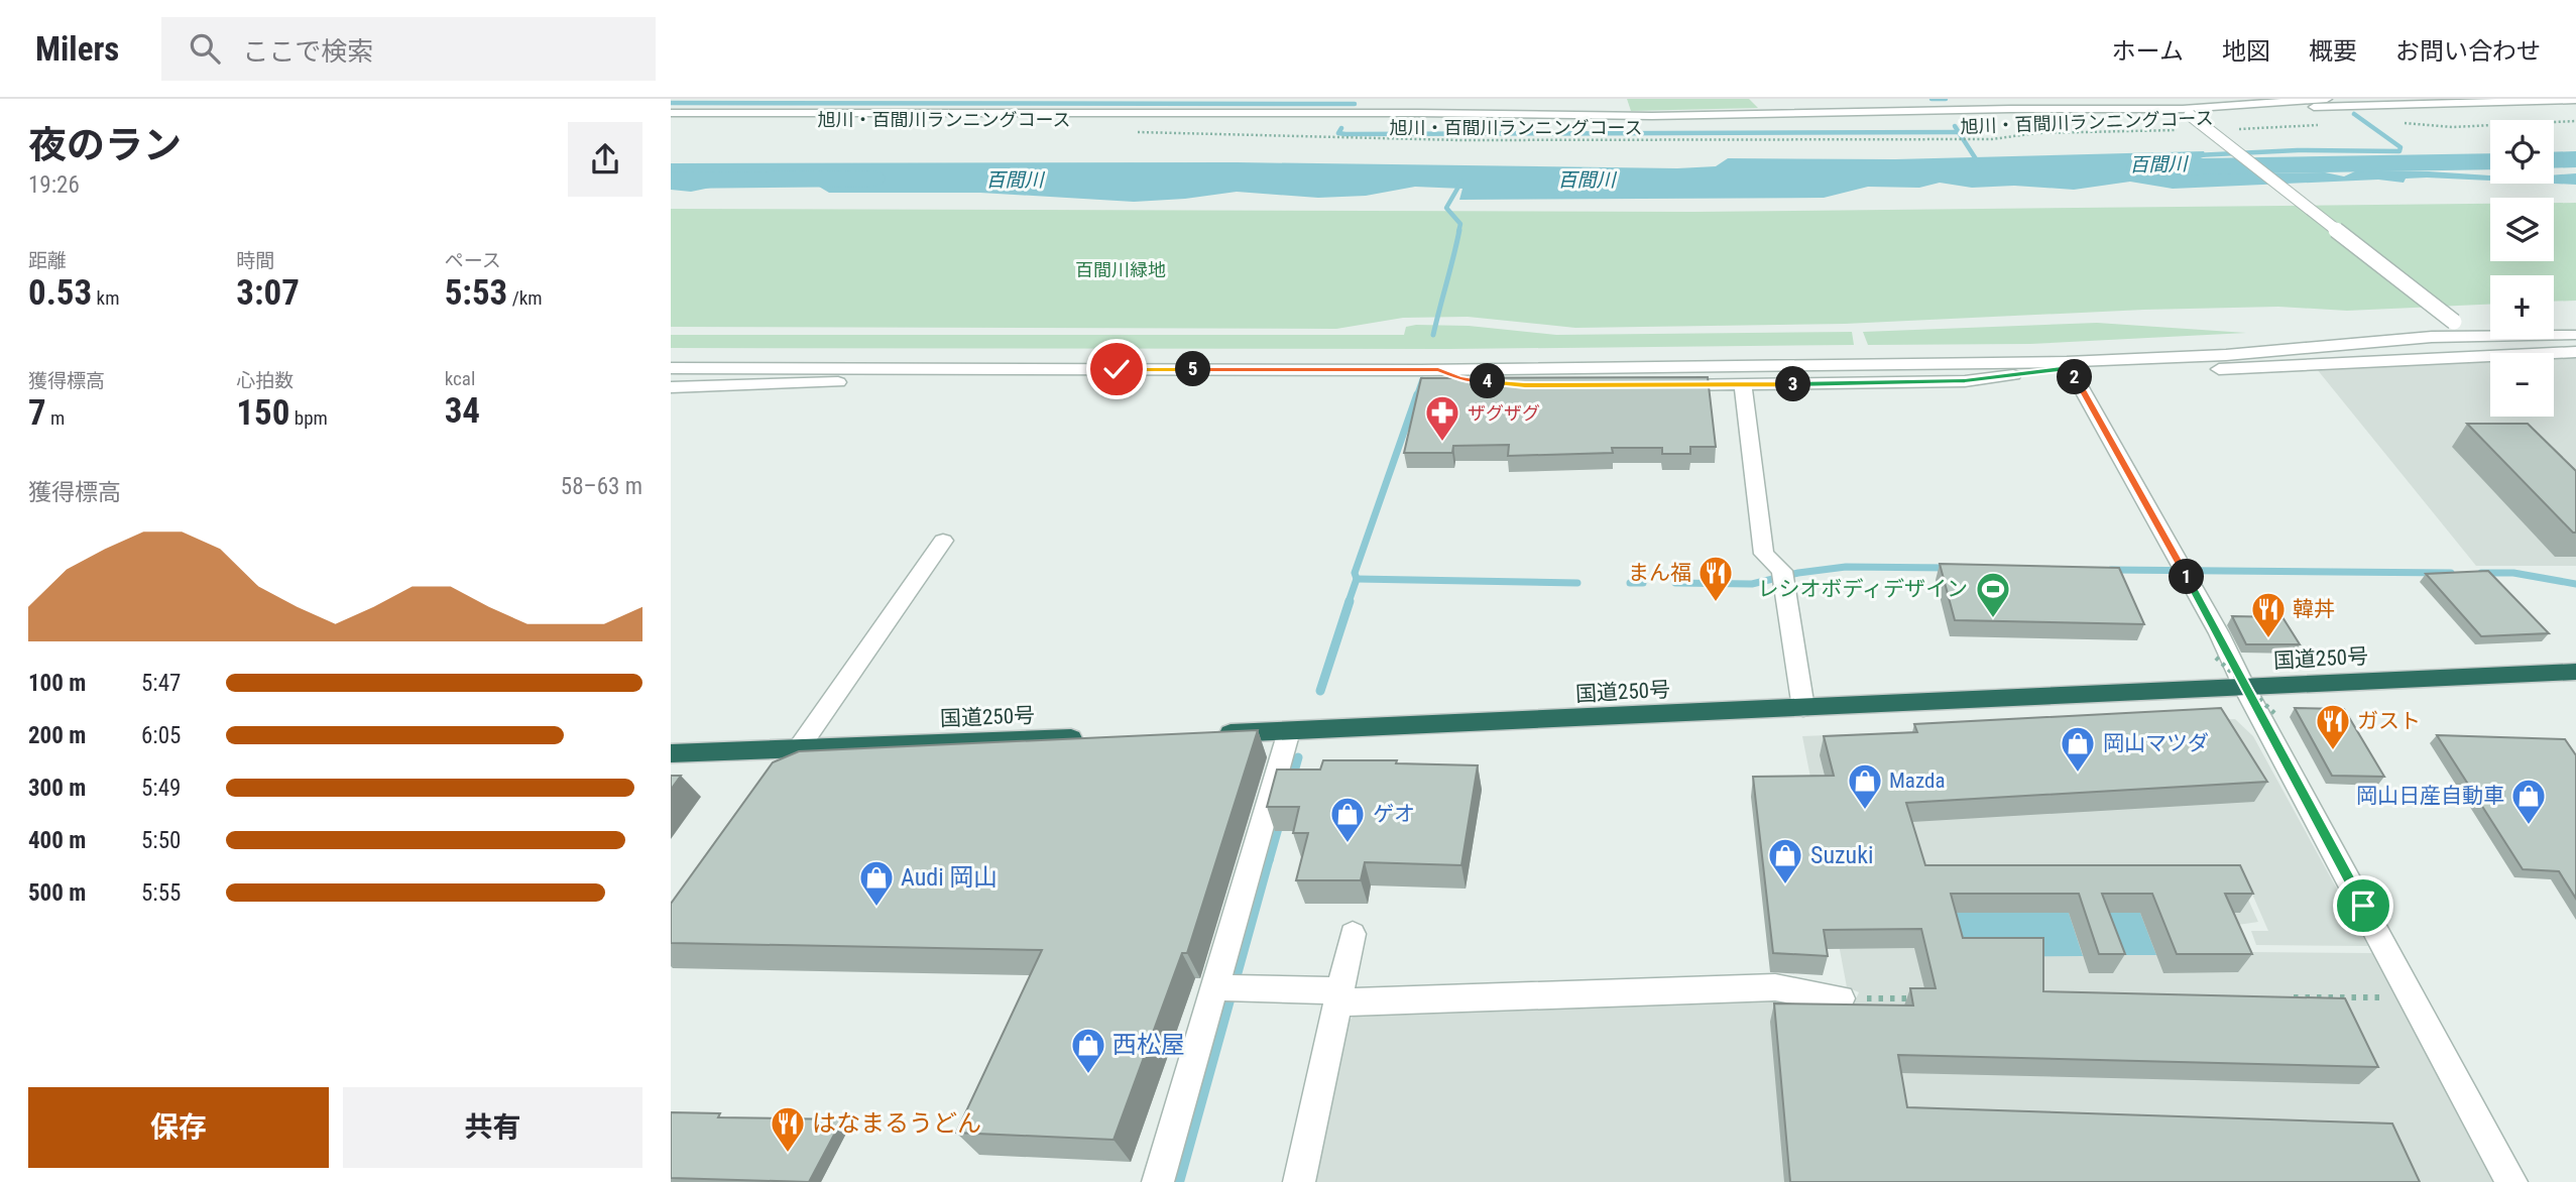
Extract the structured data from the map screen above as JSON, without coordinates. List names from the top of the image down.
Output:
{
  "streets": {
    "highway": ["国道250号"],
    "path": ["旭川・百間川ランニングコース"]
  },
  "water": ["百間川"],
  "parks": ["百間川緑地"],
  "places": {
    "pharmacy": ["ザグザグ"],
    "restaurant": [
      "まん福",
      "韓丼",
      "ガスト",
      "はなまるうどん"
    ],
    "sports": ["レシオボディデザイン"],
    "shop": [
      "岡山マツダ",
      "Mazda",
      "岡山日産自動車",
      "ゲオ",
      "Suzuki",
      "Audi 岡山",
      "西松屋"
    ]
  },
  "page": {
    "header": "Milers",
    "search": "ここで検索",
    "nav": [
      "ホーム",
      "地図",
      "概要",
      "お問い合わせ"
    ],
    "heading": ["夜のラン", "19:26"],
    "map_buttons": ["+", "−"],
    "stats": [
      ["距離", "0.53 km"],
      ["時間", "3:07"],
      ["ペース", "5:53 /km"],
      ["獲得標高", "7 m"],
      ["心拍数", "150 bpm"],
      ["kcal", "34"]
    ],
    "pins": [
      "5",
      "2",
      "4",
      "3",
      "1"
    ],
    "chart": ["獲得標高", "58–63 m"],
    "list": [
      {
        "name": "100 m",
        "note": "5:47"
      },
      {
        "name": "200 m",
        "note": "6:05"
      },
      {
        "name": "300 m",
        "note": "5:49"
      },
      {
        "name": "400 m",
        "note": "5:50"
      },
      {
        "name": "500 m",
        "note": "5:55"
      }
    ],
    "buttons": ["保存", "共有"]
  }
}
